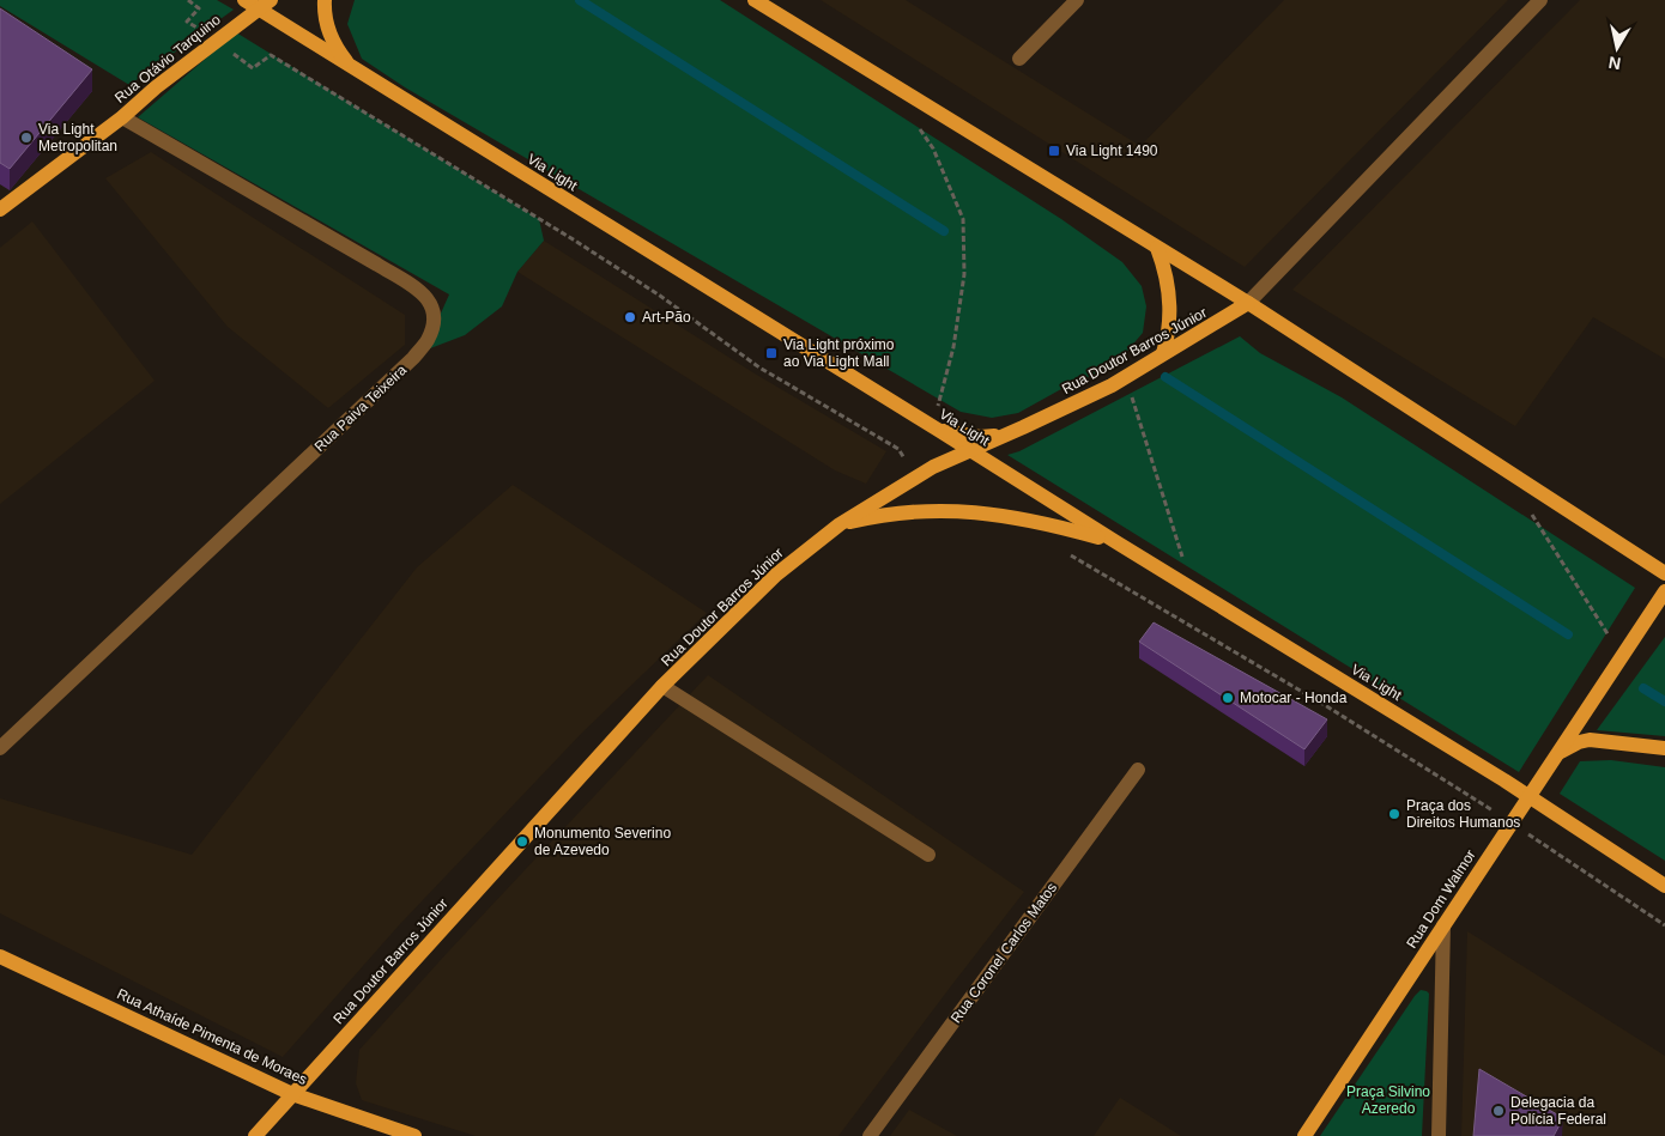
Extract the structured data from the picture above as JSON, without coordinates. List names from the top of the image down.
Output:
{
  "streets": {
    "main road": [
      "Rua Otávio Tarquino",
      "Via Light",
      "Rua Doutor Barros Júnior",
      "Rua Dom Walmor",
      "Rua Athaíde Pimenta de Moraes"
    ],
    "street": ["Rua Paiva Teixeira", "Rua Coronel Carlos Matos"]
  },
  "crossings": [
    ["Rua Otávio Tarquino", "Via Light"],
    ["Rua Otávio Tarquino", "Rua Paiva Teixeira"],
    ["Via Light", "Rua Doutor Barros Júnior"],
    ["Via Light", "Rua Dom Walmor"],
    ["Rua Doutor Barros Júnior", "Rua Athaíde Pimenta de Moraes"]
  ],
  "parks": ["Praça Silvino Azeredo"],
  "places": {
    "other": [
      "Via Light Metropolitan",
      "Art-Pão",
      "Motocar - Honda",
      "Praça dos Direitos Humanos",
      "Monumento Severino de Azevedo",
      "Delegacia da Polícia Federal"
    ],
    "transit": ["Via Light 1490", "Via Light próximo ao Via Light Mall"]
  },
  "north": "bottom"
}
